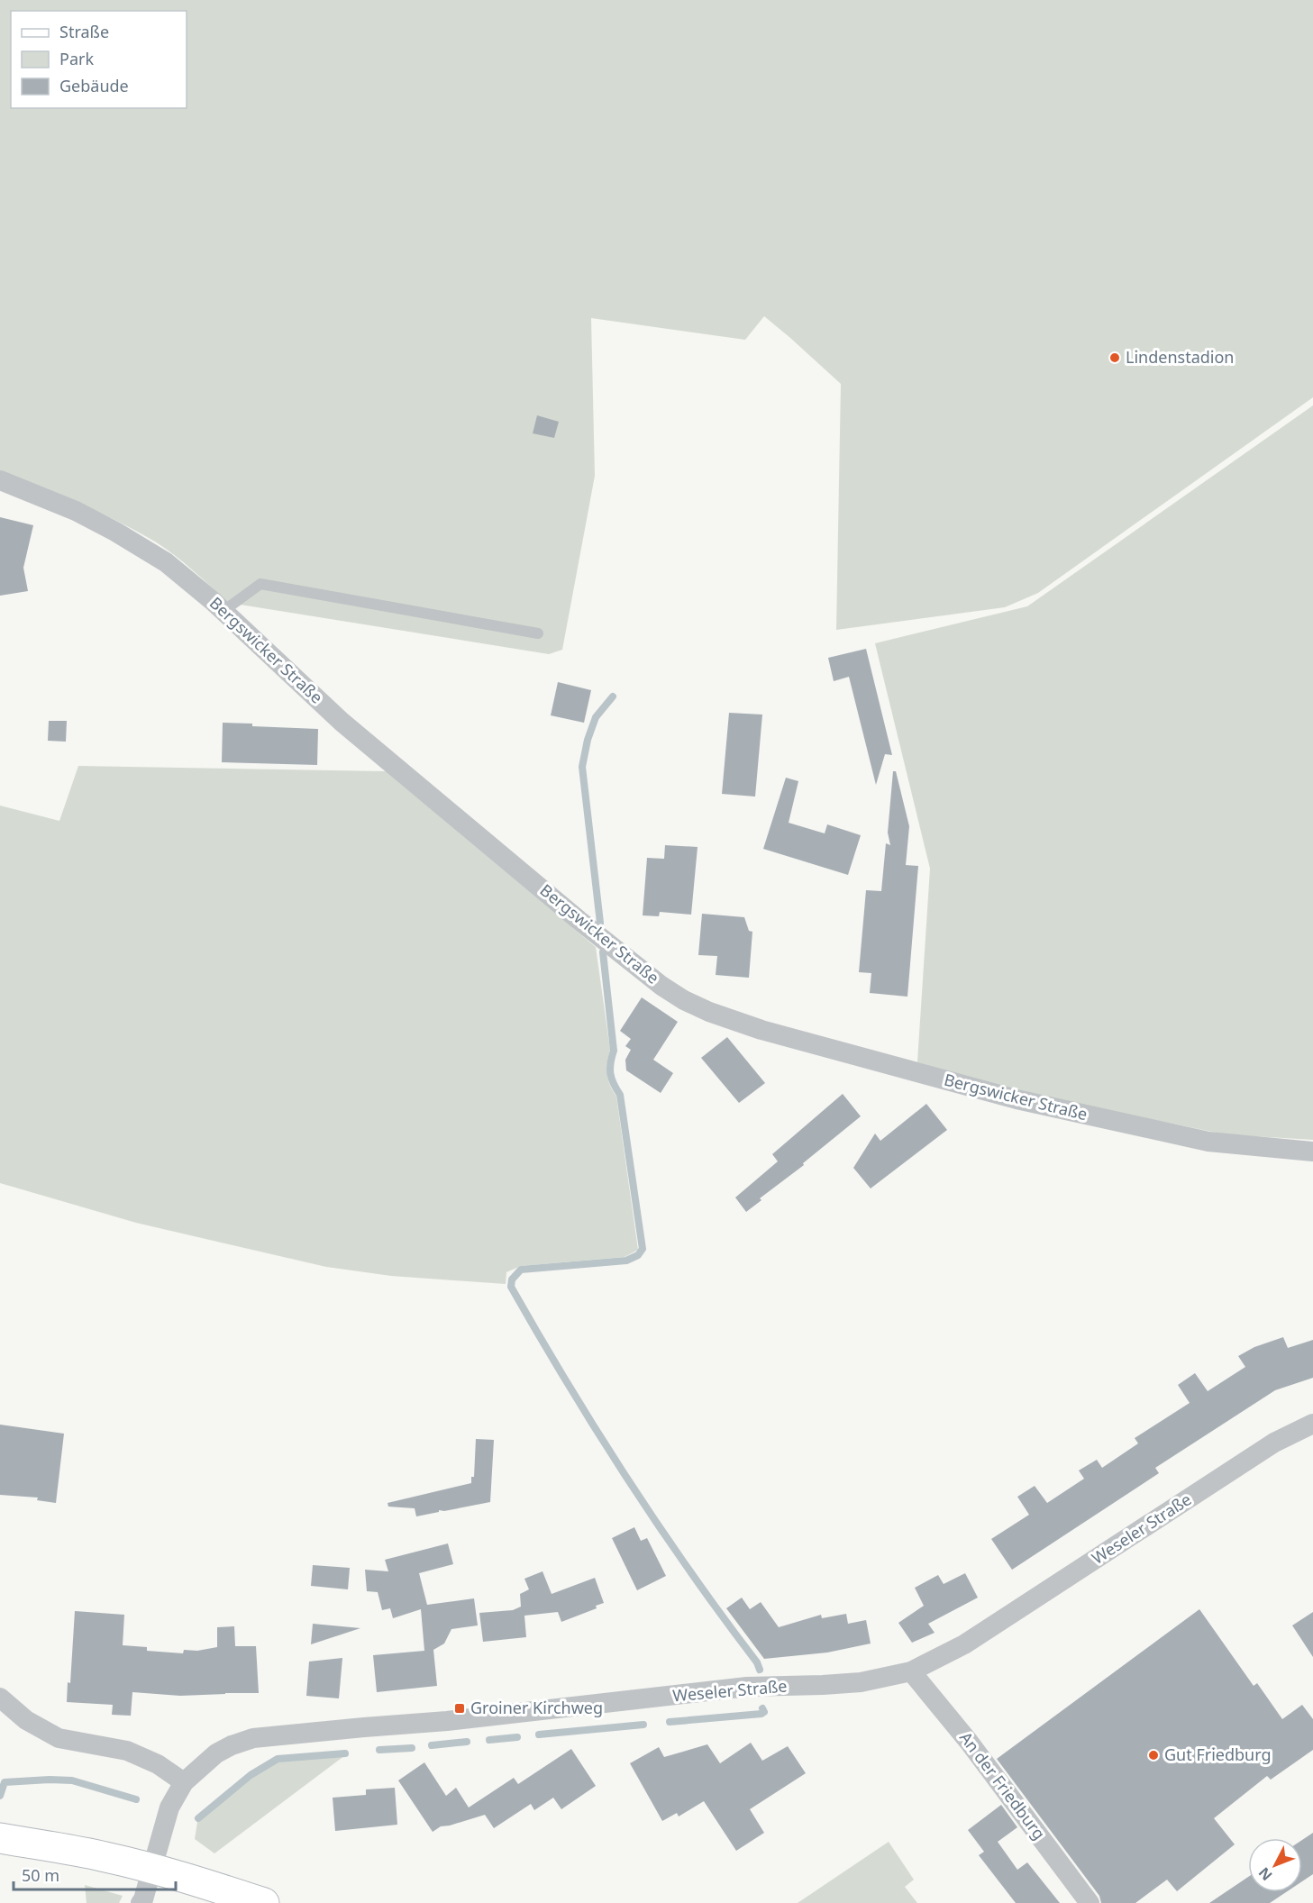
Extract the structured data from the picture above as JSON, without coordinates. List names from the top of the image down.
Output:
{
  "streets": {
    "street": ["Bergswicker Straße", "Weseler Straße", "An der Friedburg"]
  },
  "crossings": [
    ["Weseler Straße", "An der Friedburg"]
  ],
  "places": {
    "other": ["Lindenstadion", "Gut Friedburg"],
    "transit": ["Groiner Kirchweg"]
  },
  "legend": ["Straße", "Park", "Gebäude"],
  "scale_bar": "50 m",
  "north": "bottom left"
}
